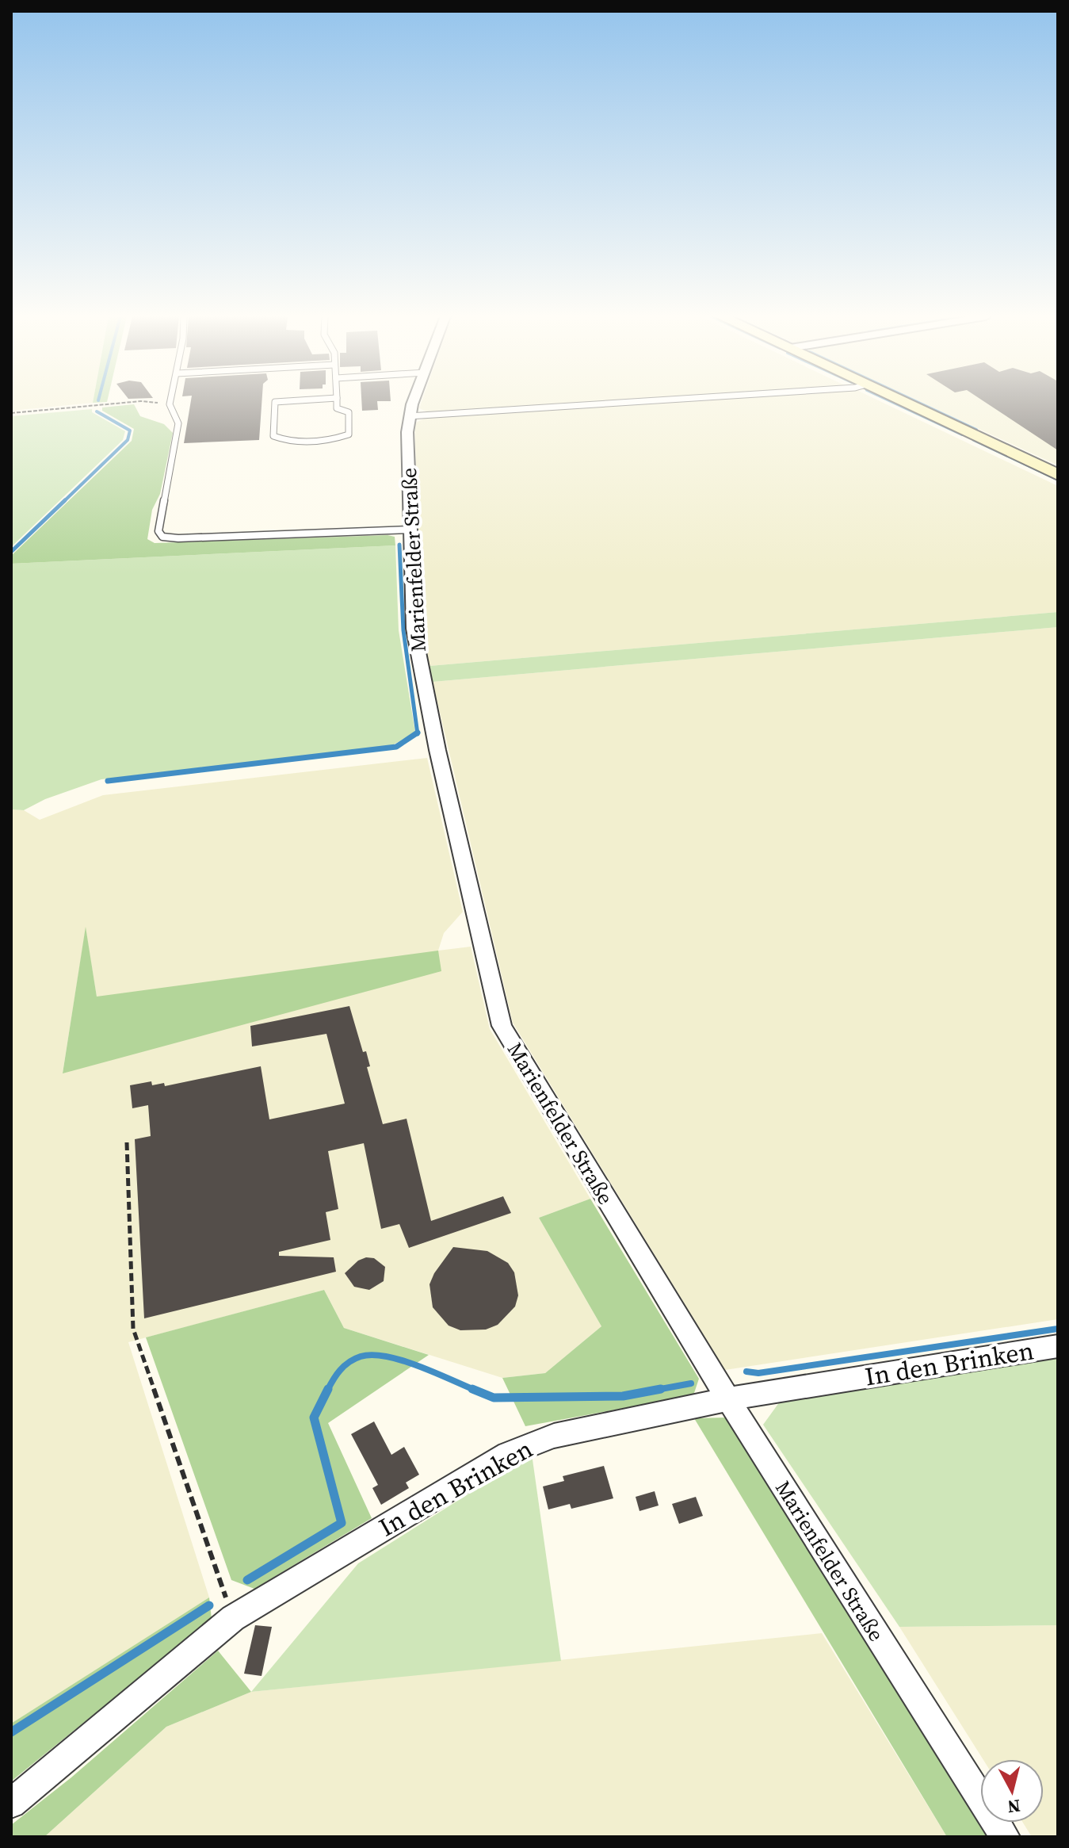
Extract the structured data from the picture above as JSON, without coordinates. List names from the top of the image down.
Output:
{
  "streets": {
    "street": ["Marienfelder Straße", "In den Brinken"]
  },
  "crossings": [
    ["Marienfelder Straße", "In den Brinken"]
  ],
  "north": "bottom"
}
